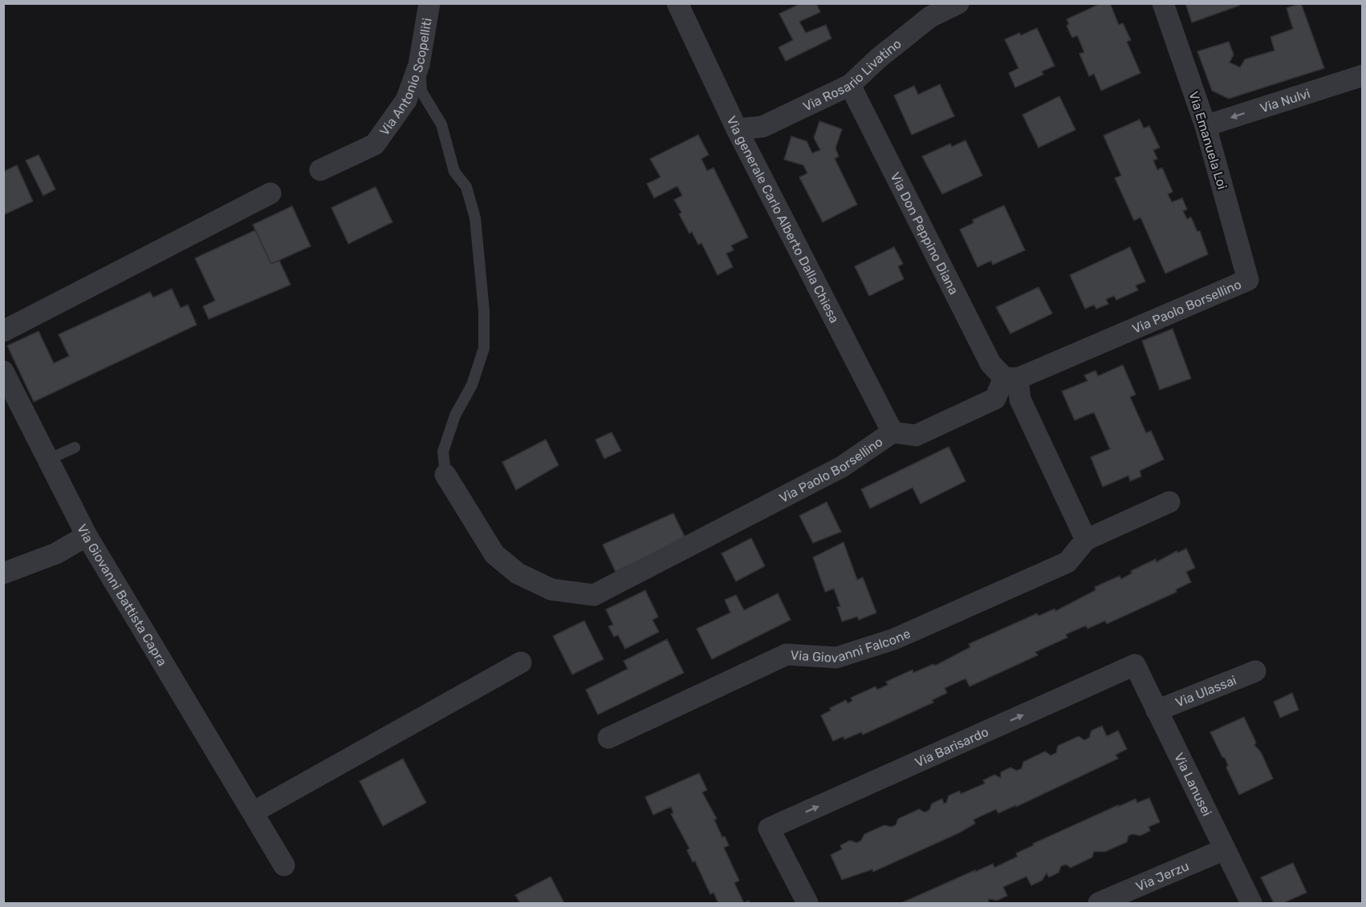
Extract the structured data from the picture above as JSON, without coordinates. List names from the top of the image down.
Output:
{
  "streets": {
    "street": [
      "Via Rosario Livatino",
      "Via Antonio Scopelliti",
      "Via Nulvi",
      "Via Emanuela Loi",
      "Via generale Carlo Alberto Dalla Chiesa",
      "Via Don Peppino Diana",
      "Via Paolo Borsellino",
      "Via Giovanni Battista Capra",
      "Via Giovanni Falcone",
      "Via Ulassai",
      "Via Barisardo",
      "Via Lanusei",
      "Via Jerzu"
    ]
  },
  "crossings": [
    ["Via Rosario Livatino", "Via generale Carlo Alberto Dalla Chiesa"],
    ["Via Rosario Livatino", "Via Don Peppino Diana"],
    ["Via Nulvi", "Via Emanuela Loi"],
    ["Via Emanuela Loi", "Via Paolo Borsellino"],
    ["Via generale Carlo Alberto Dalla Chiesa", "Via Paolo Borsellino"],
    ["Via Don Peppino Diana", "Via Paolo Borsellino"],
    ["Via Ulassai", "Via Lanusei"],
    ["Via Barisardo", "Via Lanusei"],
    ["Via Lanusei", "Via Jerzu"]
  ],
  "one_way": ["Via Nulvi", "Via Barisardo"]
}
